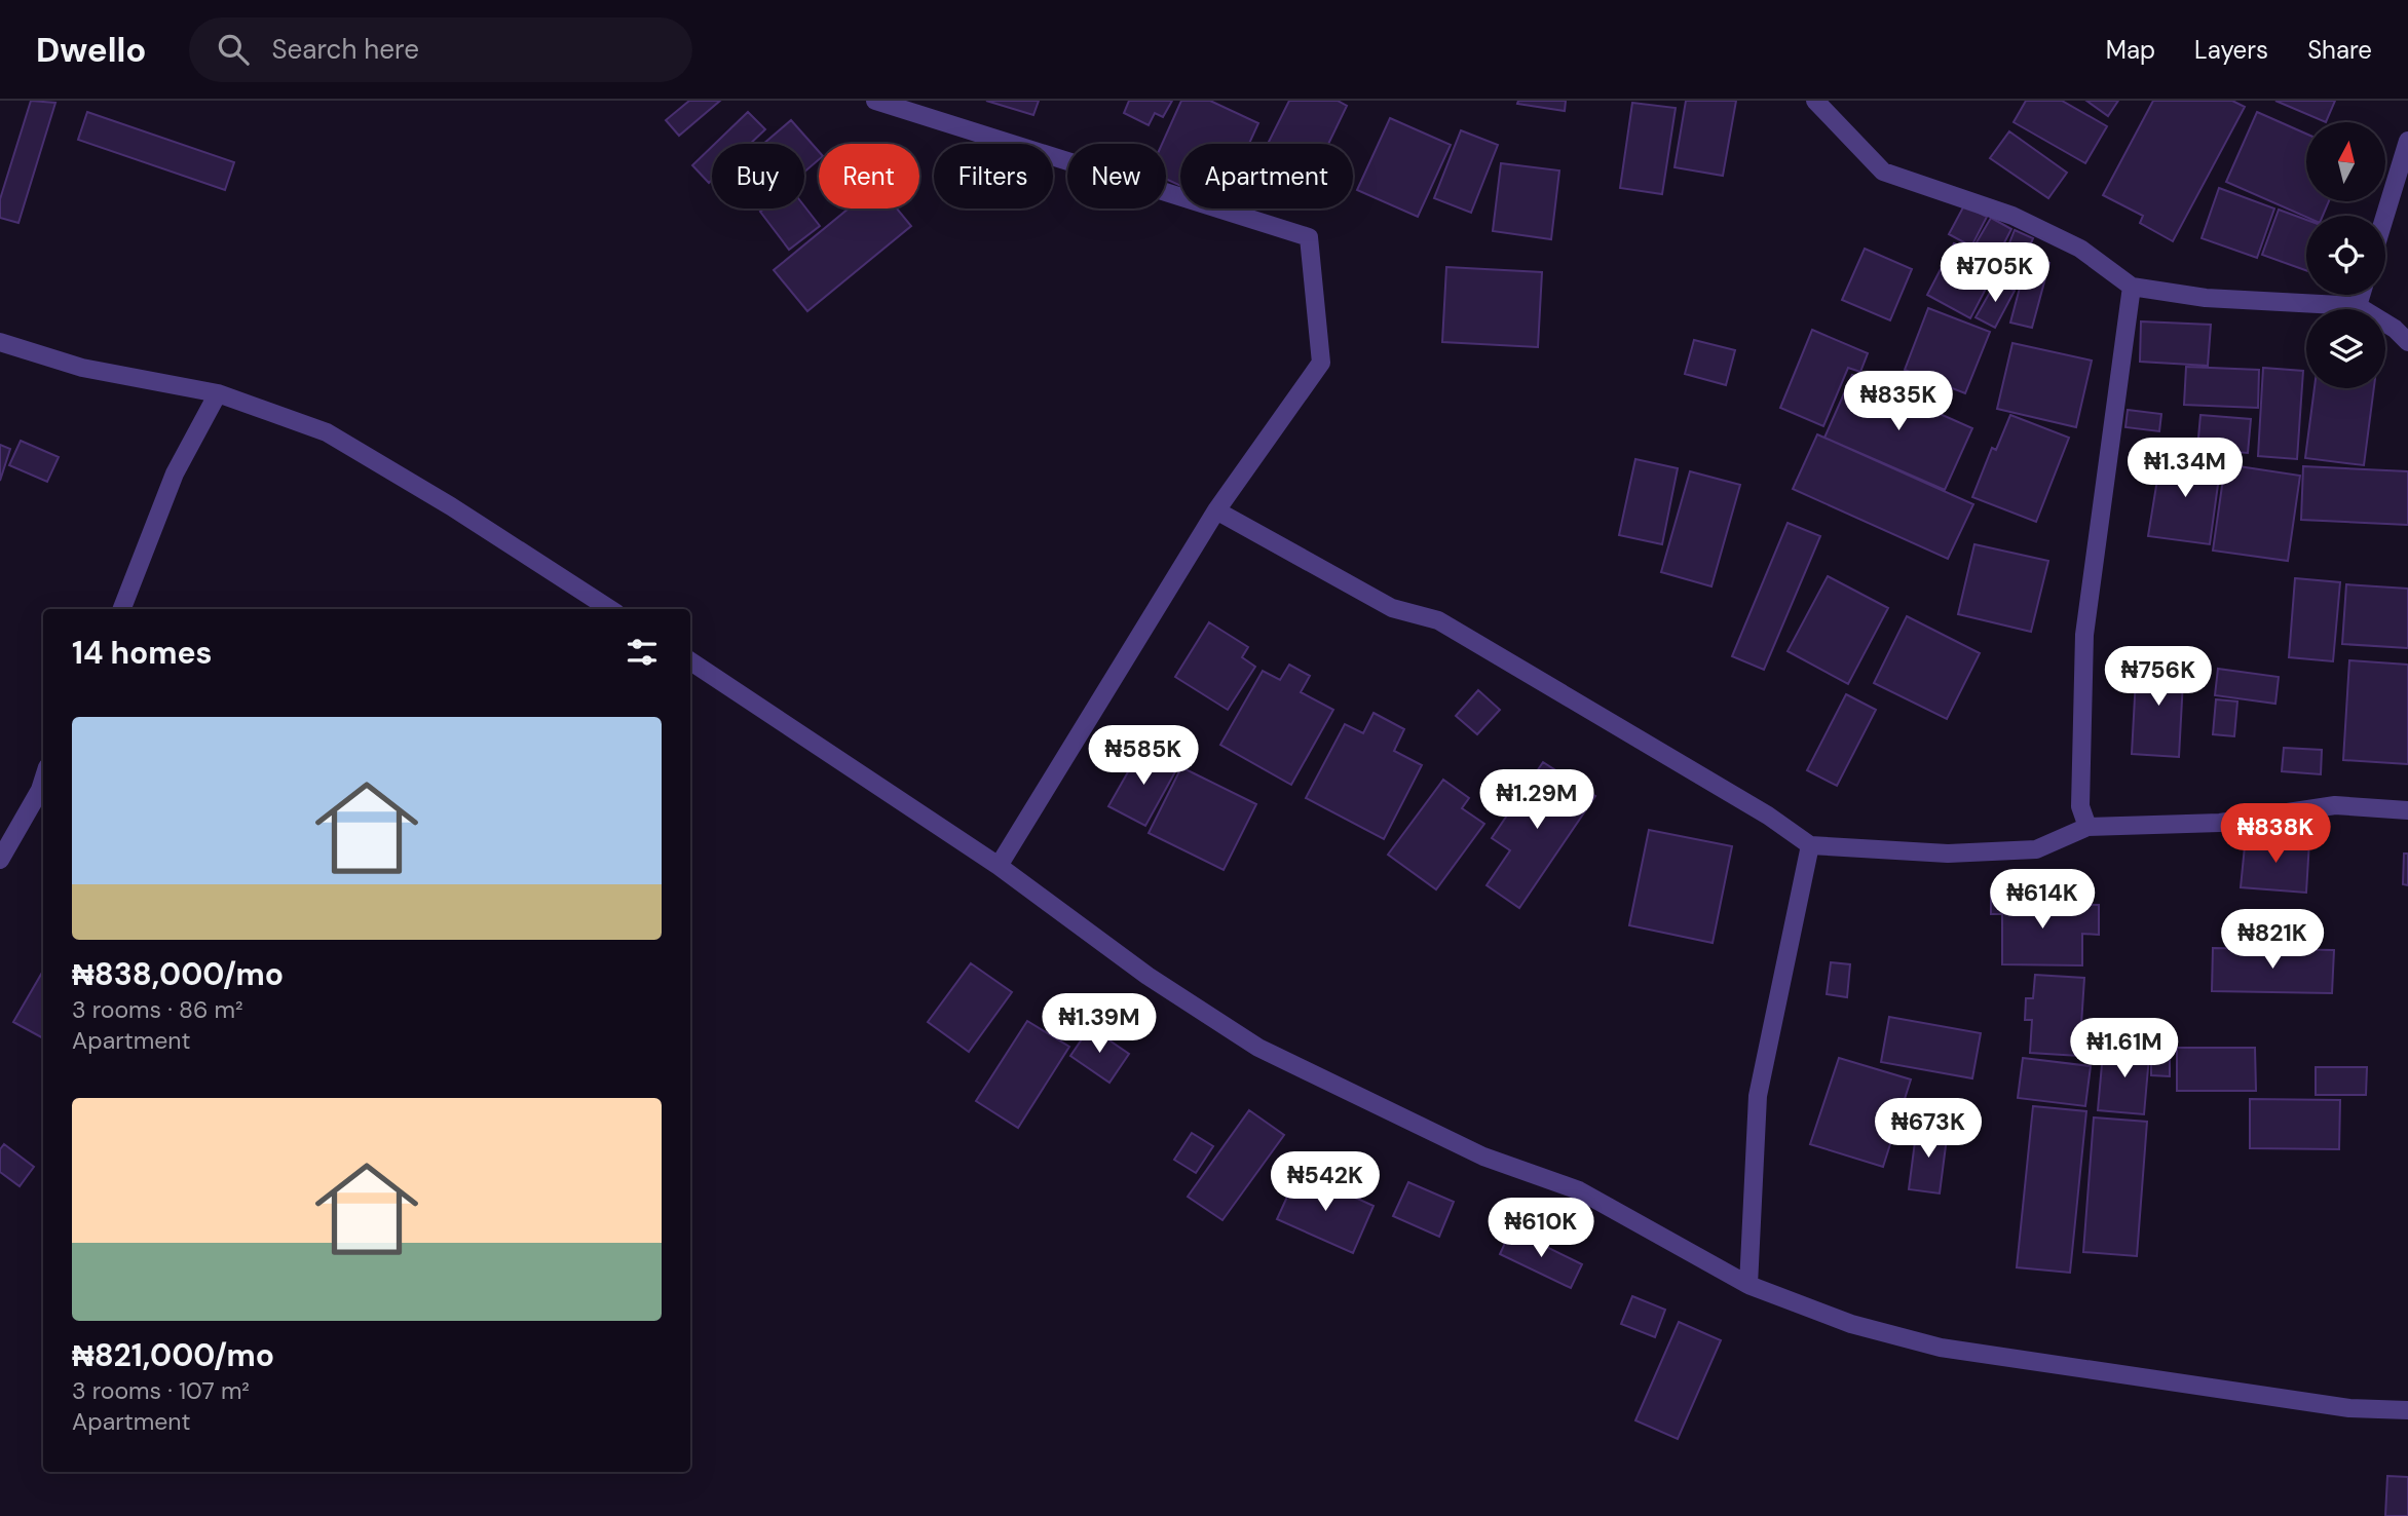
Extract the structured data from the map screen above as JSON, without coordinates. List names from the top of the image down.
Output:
{
  "north": "top",
  "page": {
    "header": "Dwello",
    "search": "Search here",
    "nav": ["Map", "Layers", "Share"],
    "chip": [
      "Buy",
      "Rent",
      "Filters",
      "New",
      "Apartment"
    ],
    "price": [
      "₦705K",
      "₦835K",
      "₦1.34M",
      "₦756K",
      "₦585K",
      "₦1.29M",
      "₦838K",
      "₦614K",
      "₦821K",
      "₦1.39M",
      "₦1.61M",
      "₦673K",
      "₦542K",
      "₦610K"
    ],
    "heading": "14 homes",
    "list": [
      {
        "name": "₦838,000/mo",
        "note": "3 rooms · 86 m² · Apartment"
      },
      {
        "name": "₦821,000/mo",
        "note": "3 rooms · 107 m² · Apartment"
      }
    ]
  }
}
